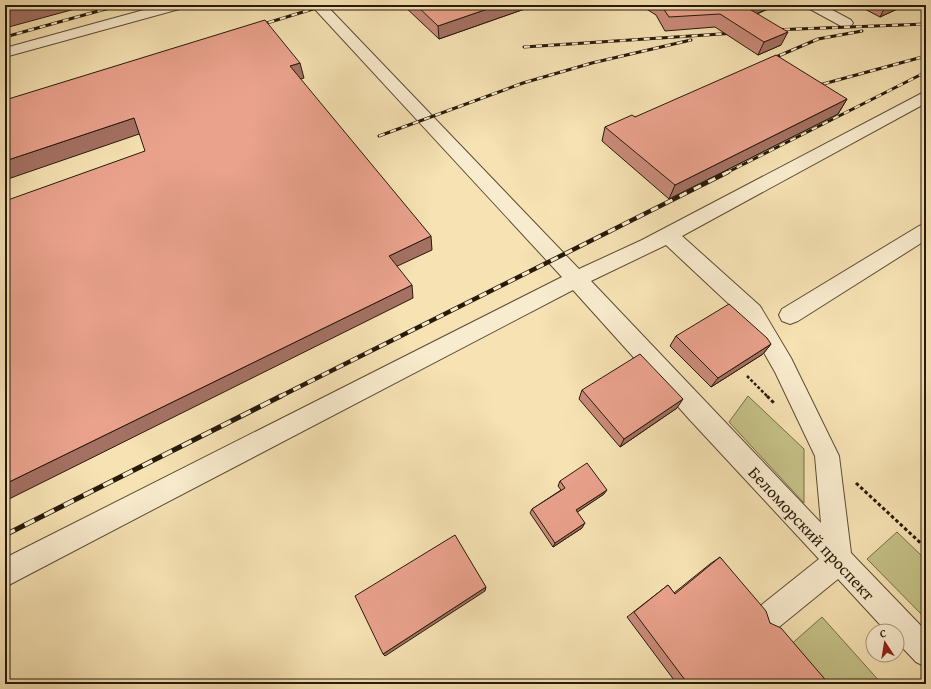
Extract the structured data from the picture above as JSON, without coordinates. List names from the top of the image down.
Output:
{
  "streets": {
    "street": ["Беломорский проспект"]
  },
  "north": "top"
}
